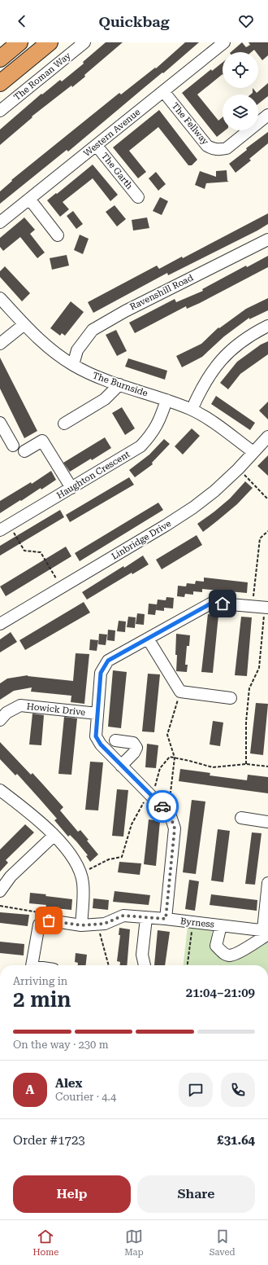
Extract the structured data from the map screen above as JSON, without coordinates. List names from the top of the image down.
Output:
{
  "streets": {
    "street": [
      "The Roman Way",
      "The Fellway",
      "Western Avenue",
      "The Garth",
      "Ravenshill Road",
      "The Burnside",
      "Haughton Crescent",
      "Linbridge Drive",
      "Howick Drive",
      "Byrness"
    ]
  },
  "crossings": [
    ["The Fellway", "Western Avenue"],
    ["Western Avenue", "The Garth"],
    ["Ravenshill Road", "The Burnside"],
    ["The Burnside", "Haughton Crescent"],
    ["The Burnside", "Linbridge Drive"]
  ],
  "page": {
    "header": "Quickbag",
    "heading": ["2 min", "Arriving in", "21:04–21:09"],
    "panel": [
      "Alex",
      "Courier · 4.4",
      "Order #1723",
      "£31.64"
    ],
    "bar": "On the way · 230 m",
    "round": "A",
    "buttons": ["Help", "Share"],
    "tabs": ["Home", "Map", "Saved"]
  }
}
